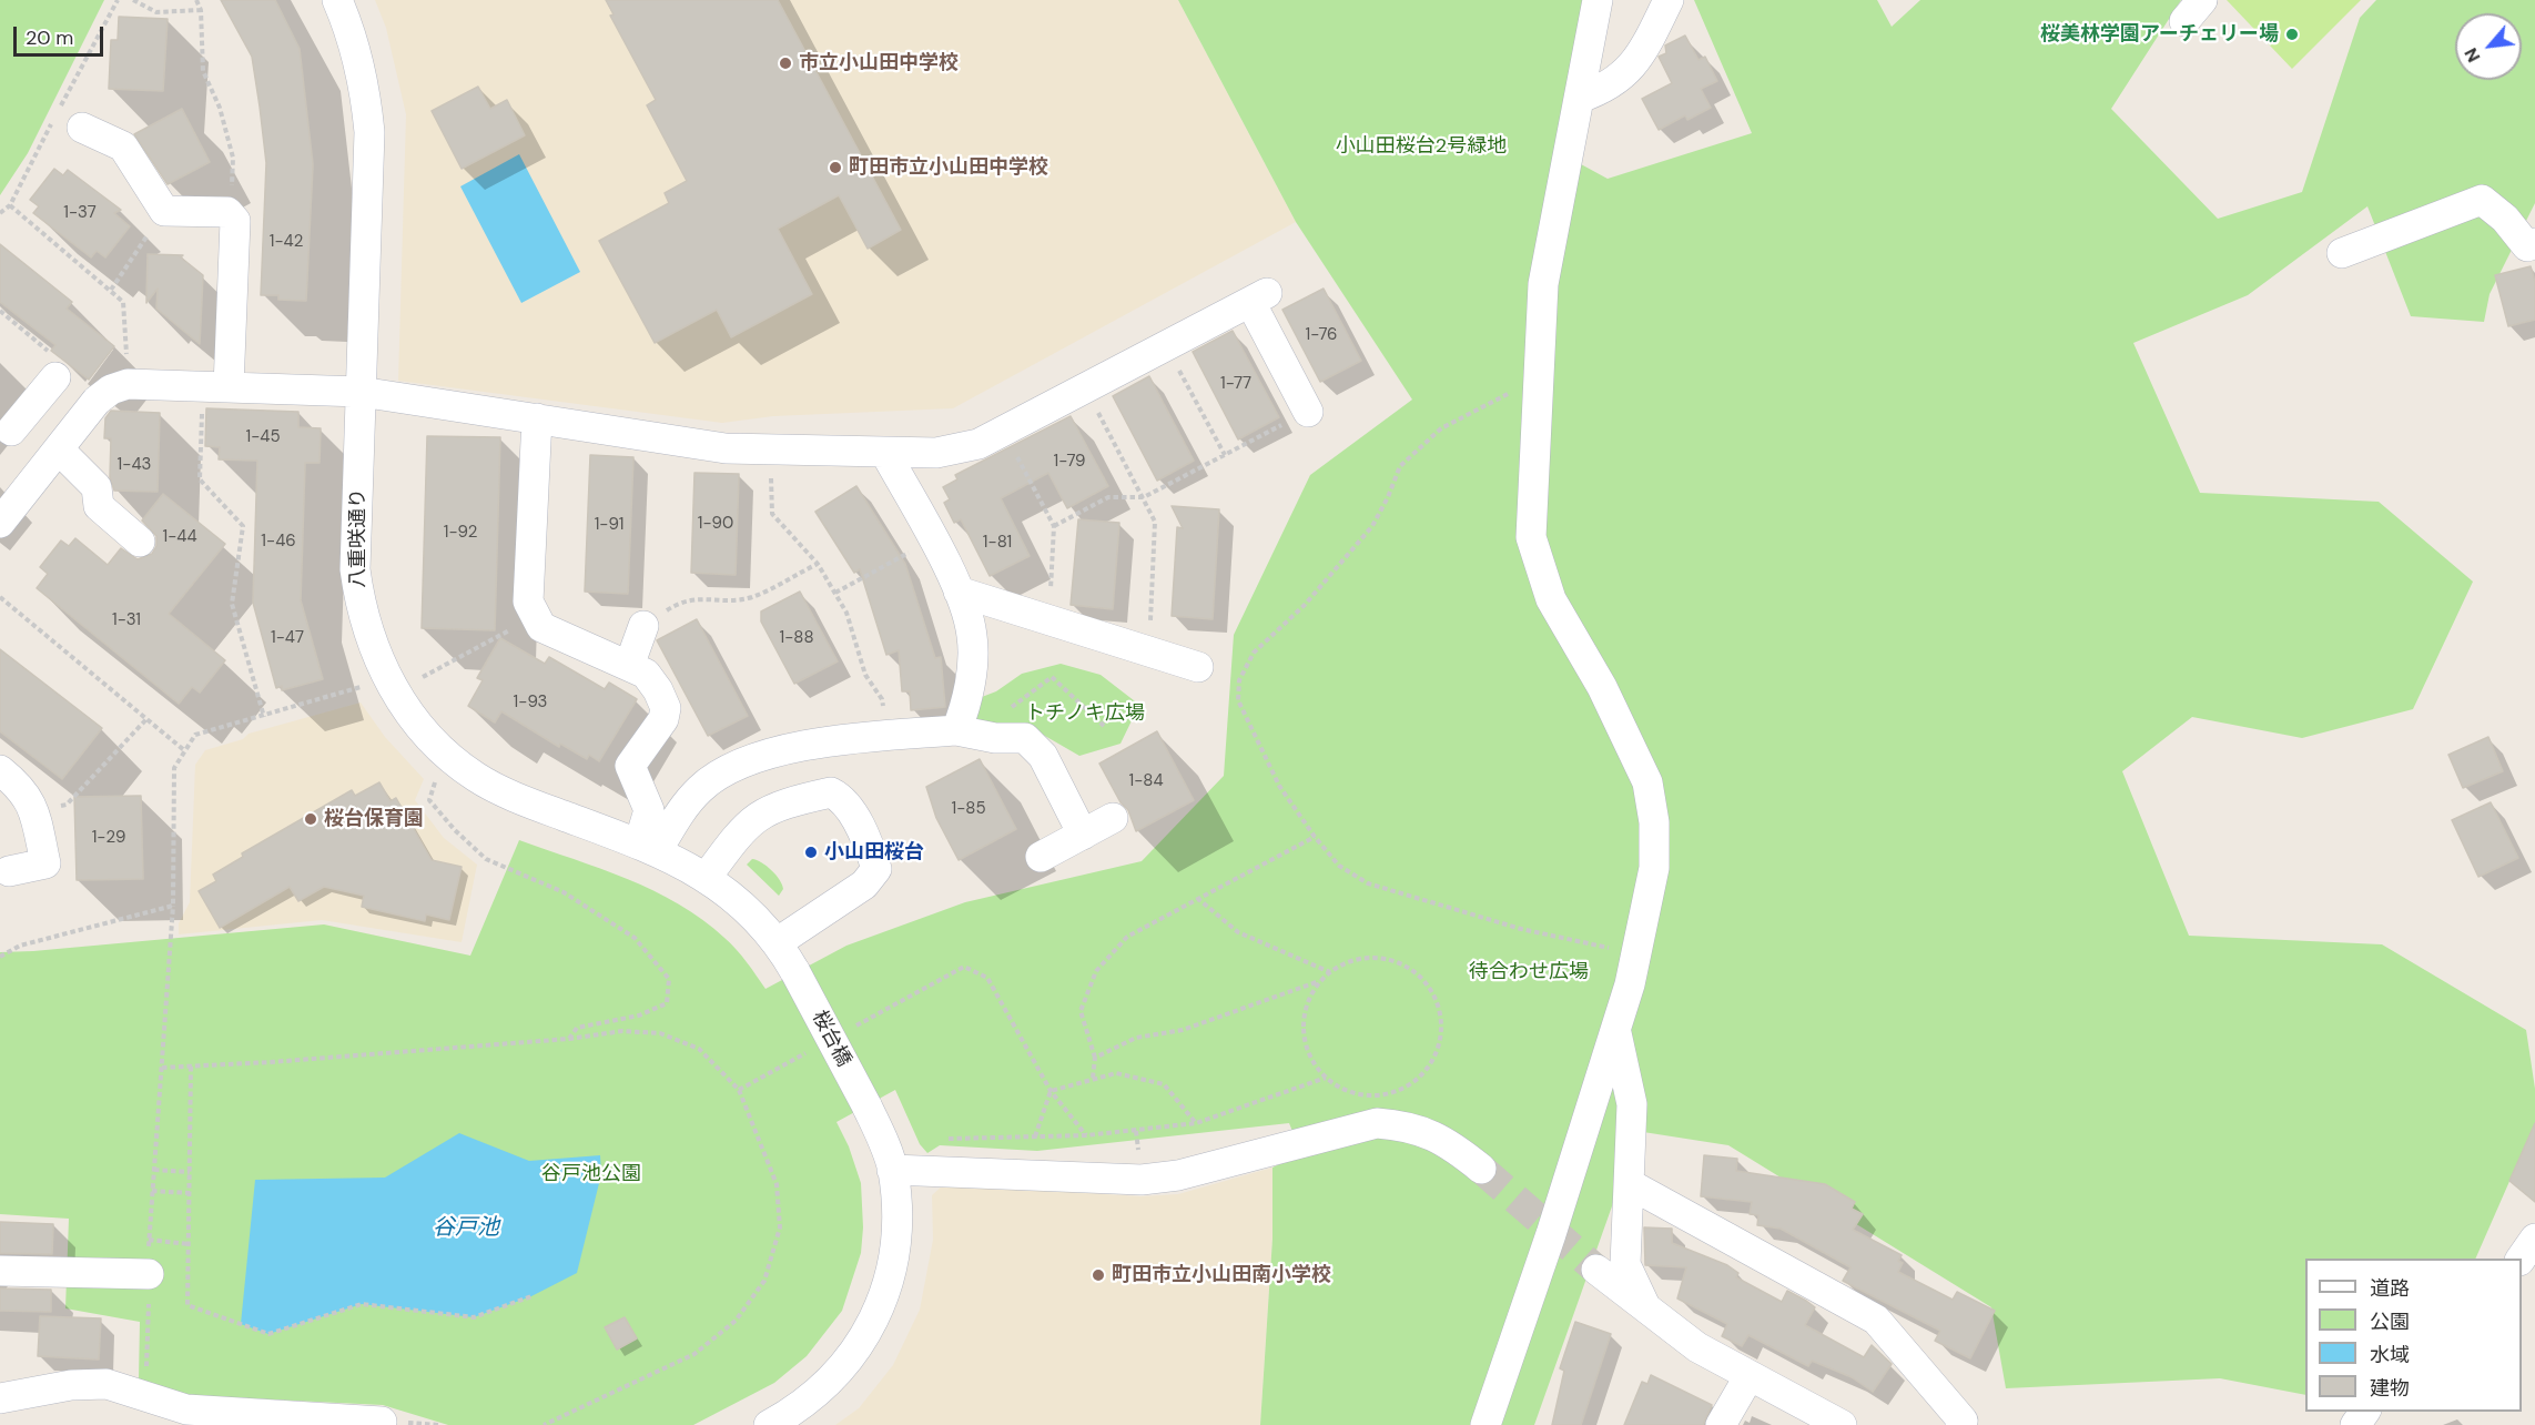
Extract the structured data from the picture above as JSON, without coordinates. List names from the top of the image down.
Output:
{
  "streets": {
    "street": ["八重咲通り", "桜台橋"]
  },
  "crossings": [
    ["八重咲通り", "桜台橋"]
  ],
  "water": ["谷戸池"],
  "parks": [
    "小山田桜台2号緑地",
    "トチノキ広場",
    "待合わせ広場",
    "谷戸池公園"
  ],
  "places": [
    "桜美林学園アーチェリー場",
    "市立小山田中学校",
    "町田市立小山田中学校",
    "桜台保育園",
    "小山田桜台",
    "町田市立小山田南小学校"
  ],
  "house_numbers": [
    "1-37",
    "1-42",
    "1-76",
    "1-77",
    "1-45",
    "1-79",
    "1-43",
    "1-90",
    "1-91",
    "1-92",
    "1-44",
    "1-46",
    "1-81",
    "1-31",
    "1-47",
    "1-88",
    "1-93",
    "1-84",
    "1-85",
    "1-29"
  ],
  "legend": [
    "道路",
    "公園",
    "水域",
    "建物"
  ],
  "scale_bar": "20 m",
  "north": "bottom left"
}
